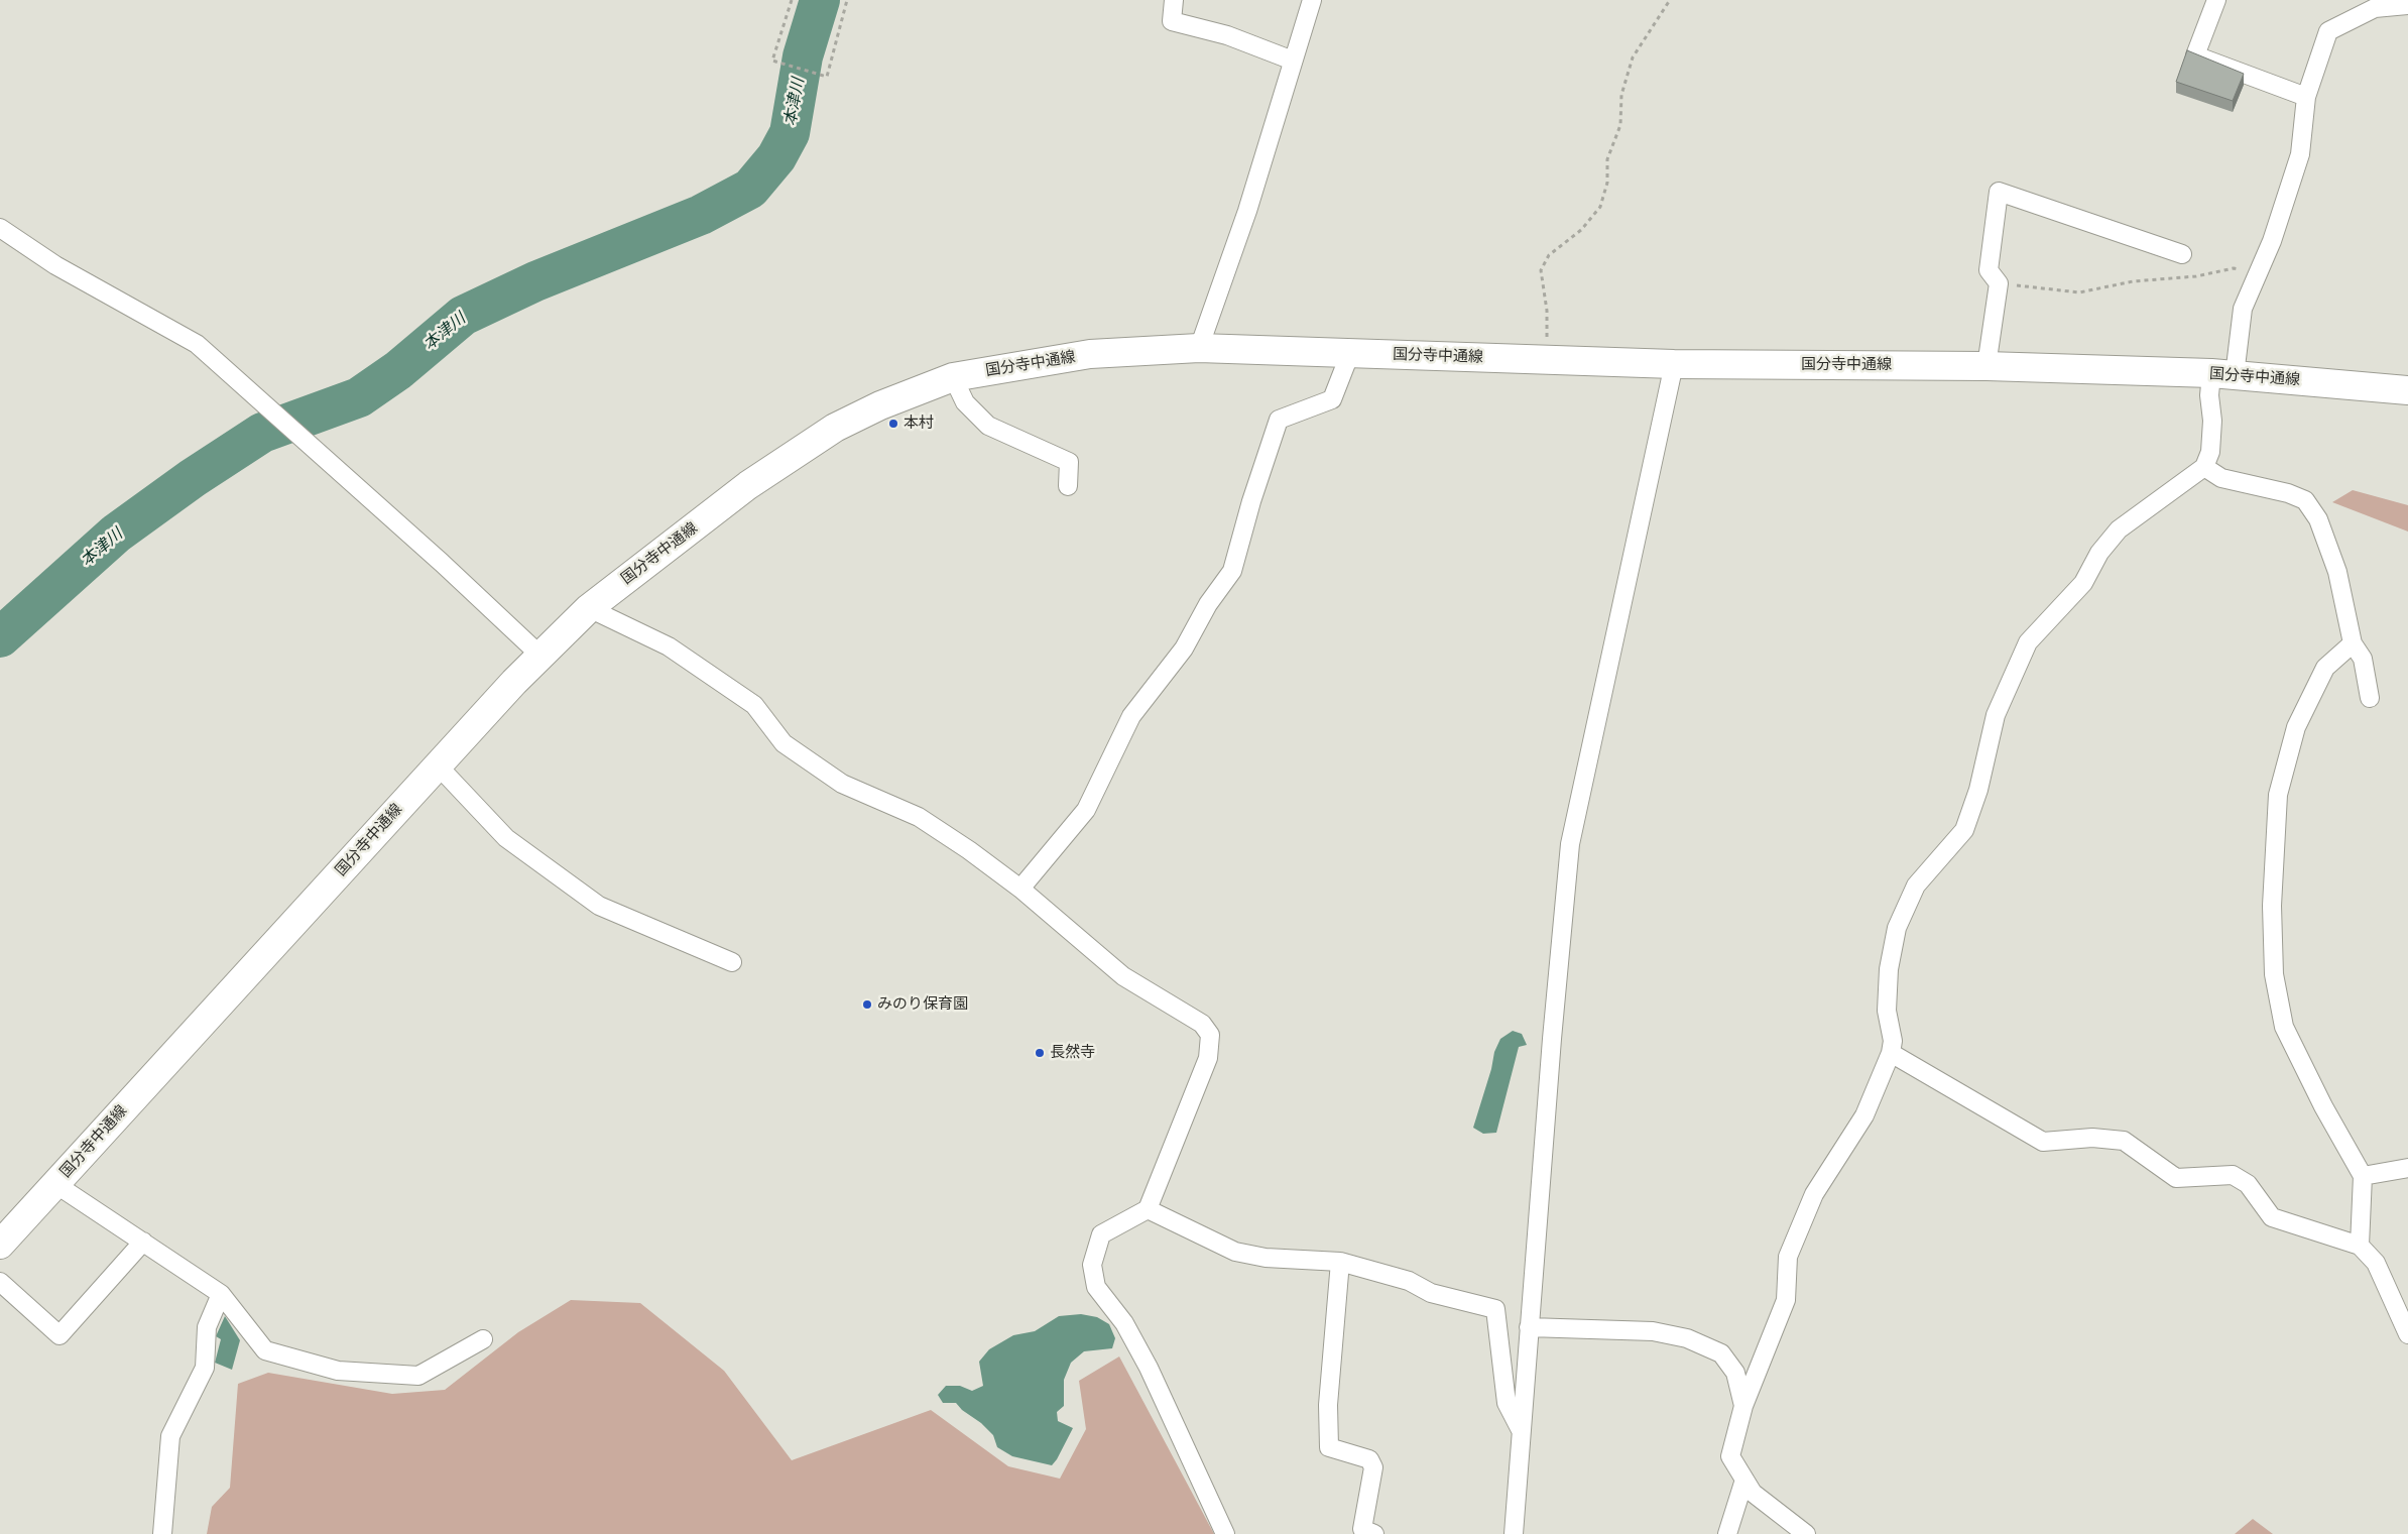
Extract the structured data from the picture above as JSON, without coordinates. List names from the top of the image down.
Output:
{
  "streets": {
    "main road": ["国分寺中通線"]
  },
  "water": ["本津川"],
  "places": ["本村", "みのり保育園", "長然寺"]
}
